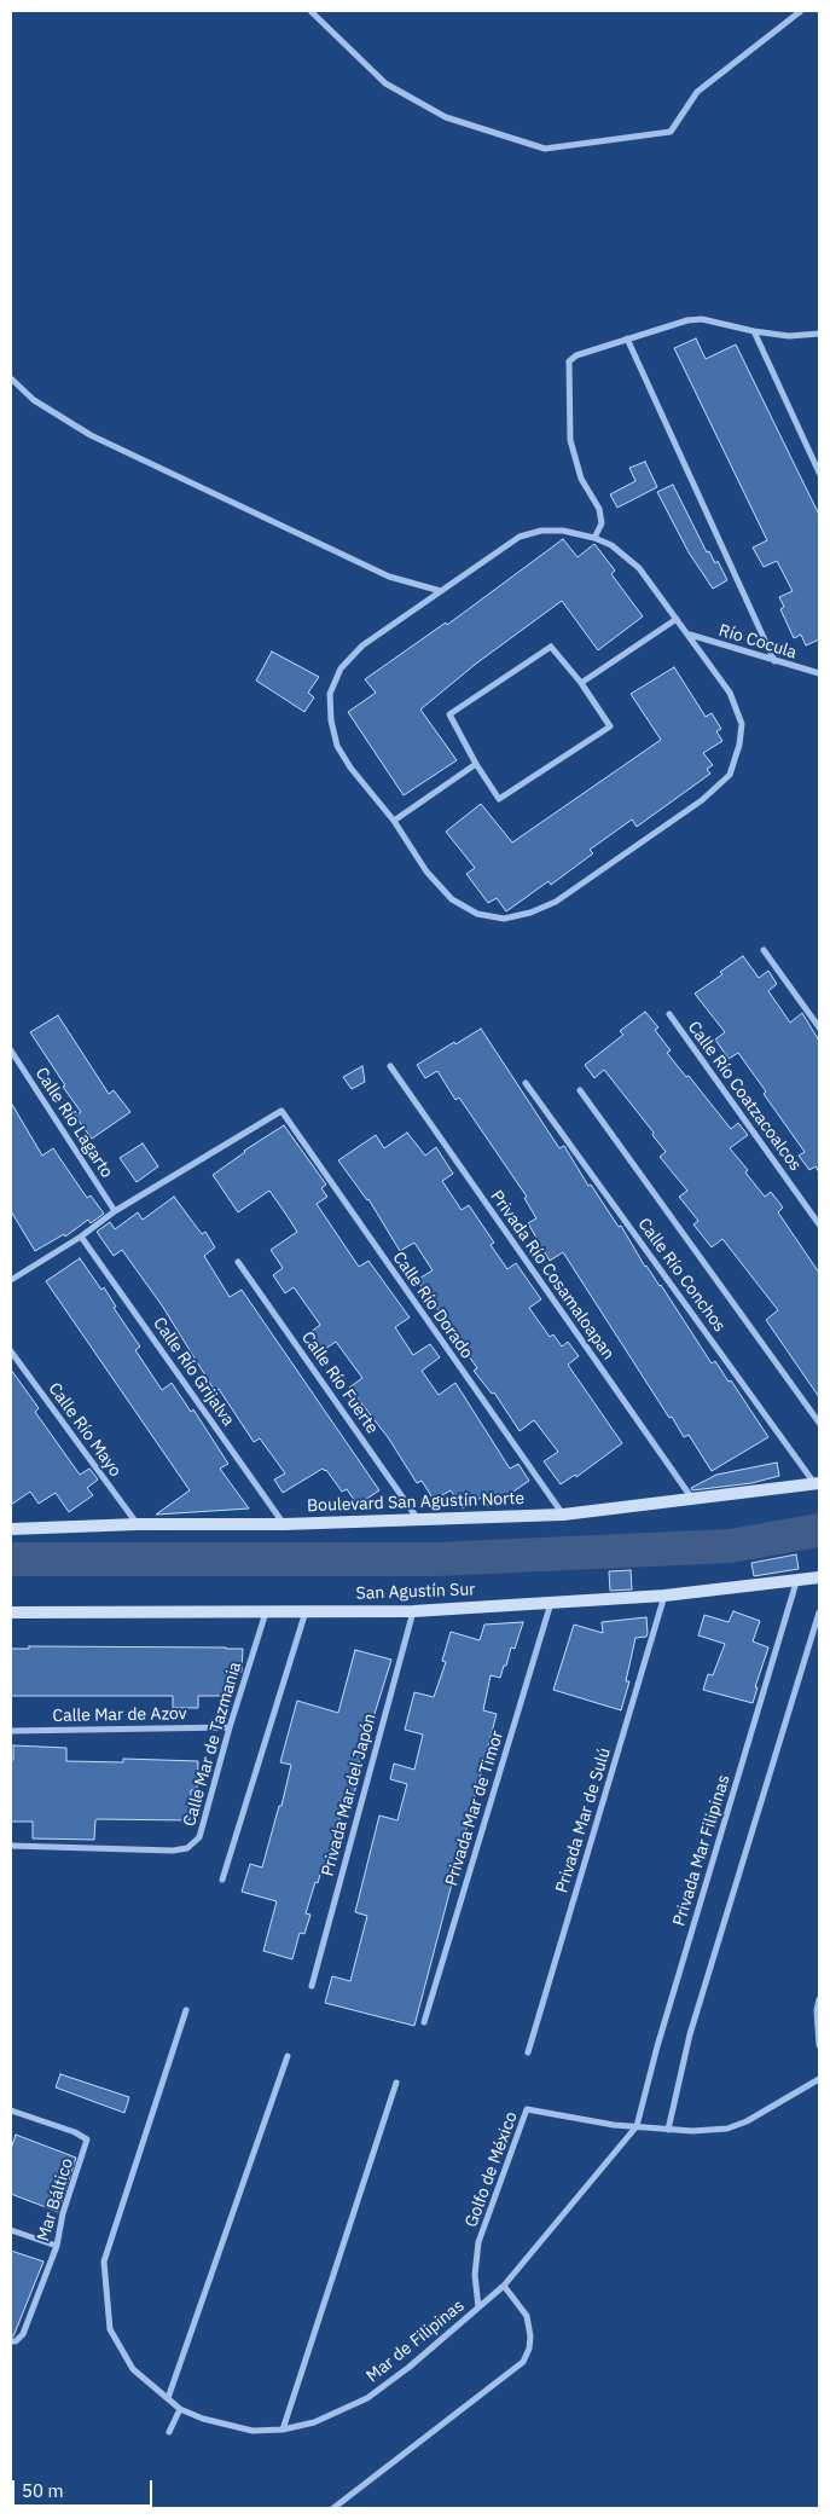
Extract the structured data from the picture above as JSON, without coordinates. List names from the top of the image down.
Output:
{
  "streets": {
    "main road": ["Boulevard San Agustín Norte", "San Agustín Sur"],
    "street": [
      "Río Cocula",
      "Calle Río Coatzacoalcos",
      "Calle Río Lagarto",
      "Privada Río Cosamaloapan",
      "Calle Río Conchos",
      "Calle Río Dorado",
      "Calle Río Grijalva",
      "Calle Río Fuerte",
      "Calle Río Mayo",
      "Calle Mar de Azov",
      "Calle Mar de Tazmania",
      "Privada Mar del Japón",
      "Privada Mar de Timor",
      "Privada Mar de Sulú",
      "Privada Mar Filipinas",
      "Golfo de México",
      "Mar Báltico",
      "Mar de Filipinas"
    ]
  },
  "crossings": [
    ["Calle Río Lagarto", "Calle Río Dorado"],
    ["Privada Río Cosamaloapan", "Boulevard San Agustín Norte"],
    ["Calle Río Conchos", "Boulevard San Agustín Norte"],
    ["Calle Río Dorado", "Boulevard San Agustín Norte"],
    ["Calle Río Grijalva", "Boulevard San Agustín Norte"],
    ["Calle Río Fuerte", "Boulevard San Agustín Norte"],
    ["Calle Río Mayo", "Boulevard San Agustín Norte"],
    ["San Agustín Sur", "Calle Mar de Tazmania"],
    ["San Agustín Sur", "Privada Mar del Japón"],
    ["San Agustín Sur", "Privada Mar de Timor"],
    ["San Agustín Sur", "Privada Mar de Sulú"],
    ["San Agustín Sur", "Privada Mar Filipinas"],
    ["Calle Mar de Azov", "Calle Mar de Tazmania"],
    ["Privada Mar Filipinas", "Golfo de México"],
    ["Privada Mar Filipinas", "Mar de Filipinas"],
    ["Golfo de México", "Mar de Filipinas"]
  ],
  "scale_bar": "50 m"
}
